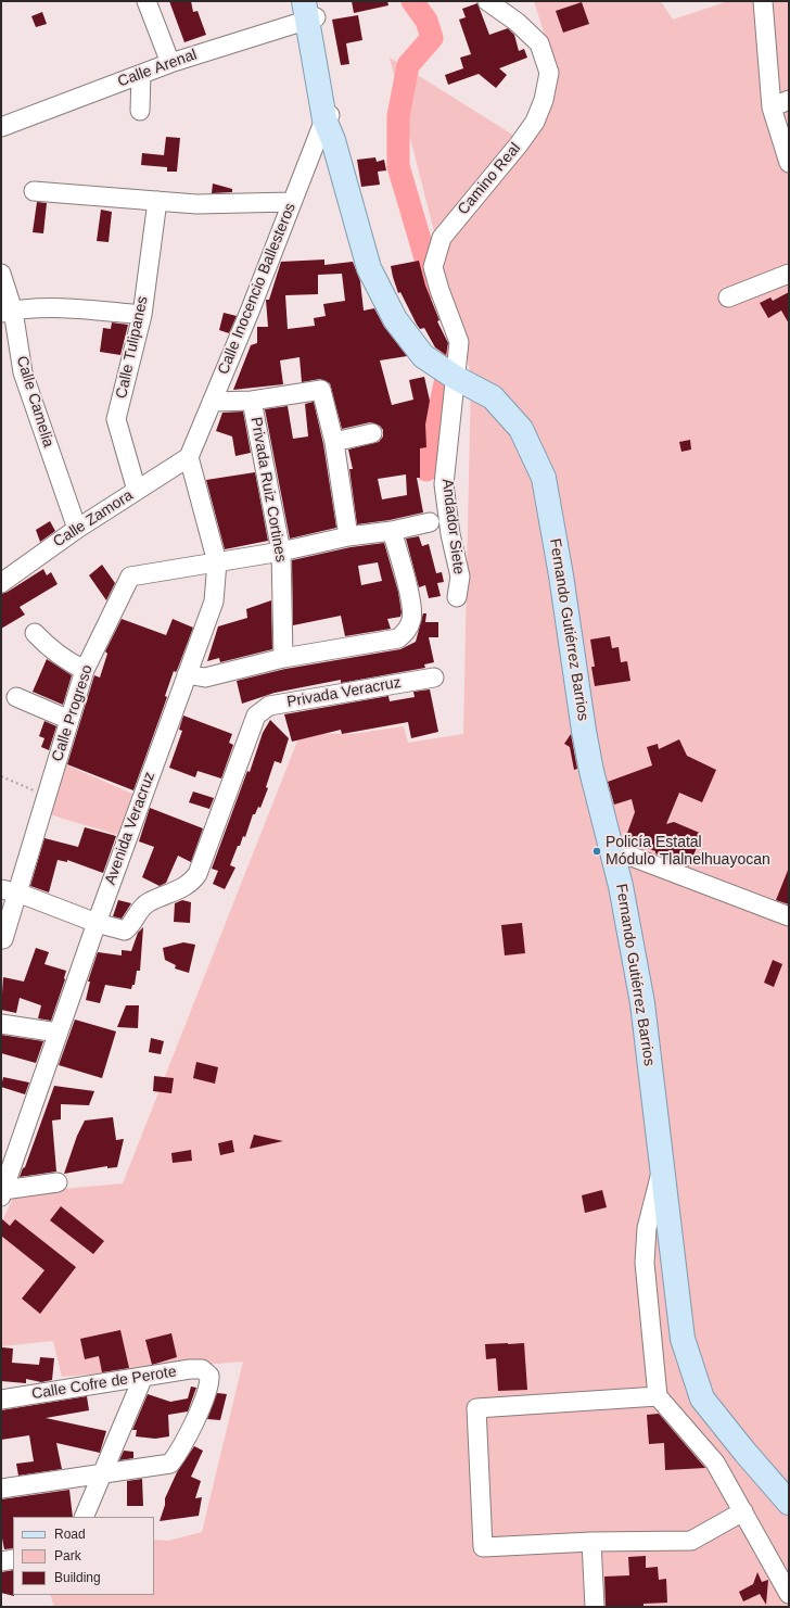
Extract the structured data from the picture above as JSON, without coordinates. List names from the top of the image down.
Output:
{
  "streets": {
    "main road": ["Fernando Gutiérrez Barrios"],
    "street": [
      "Calle Arenal",
      "Camino Real",
      "Calle Inocencio Ballesteros",
      "Calle Tulipanes",
      "Calle Camelia",
      "Privada Ruiz Cortines",
      "Calle Zamora",
      "Andador Siete",
      "Privada Veracruz",
      "Calle Progreso",
      "Avenida Veracruz",
      "Calle Cofre de Perote"
    ]
  },
  "crossings": [
    ["Calle Arenal", "Fernando Gutiérrez Barrios"],
    ["Camino Real", "Andador Siete"],
    ["Camino Real", "Fernando Gutiérrez Barrios"],
    ["Calle Inocencio Ballesteros", "Calle Zamora"],
    ["Calle Inocencio Ballesteros", "Fernando Gutiérrez Barrios"],
    ["Calle Inocencio Ballesteros", "Avenida Veracruz"],
    ["Calle Tulipanes", "Calle Zamora"],
    ["Calle Camelia", "Calle Zamora"],
    ["Calle Zamora", "Avenida Veracruz"],
    ["Andador Siete", "Fernando Gutiérrez Barrios"],
    ["Privada Veracruz", "Avenida Veracruz"],
    ["Calle Progreso", "Avenida Veracruz"]
  ],
  "places": ["Policía Estatal Módulo Tlalnelhuayocan"],
  "legend": ["Road", "Park", "Building"]
}
